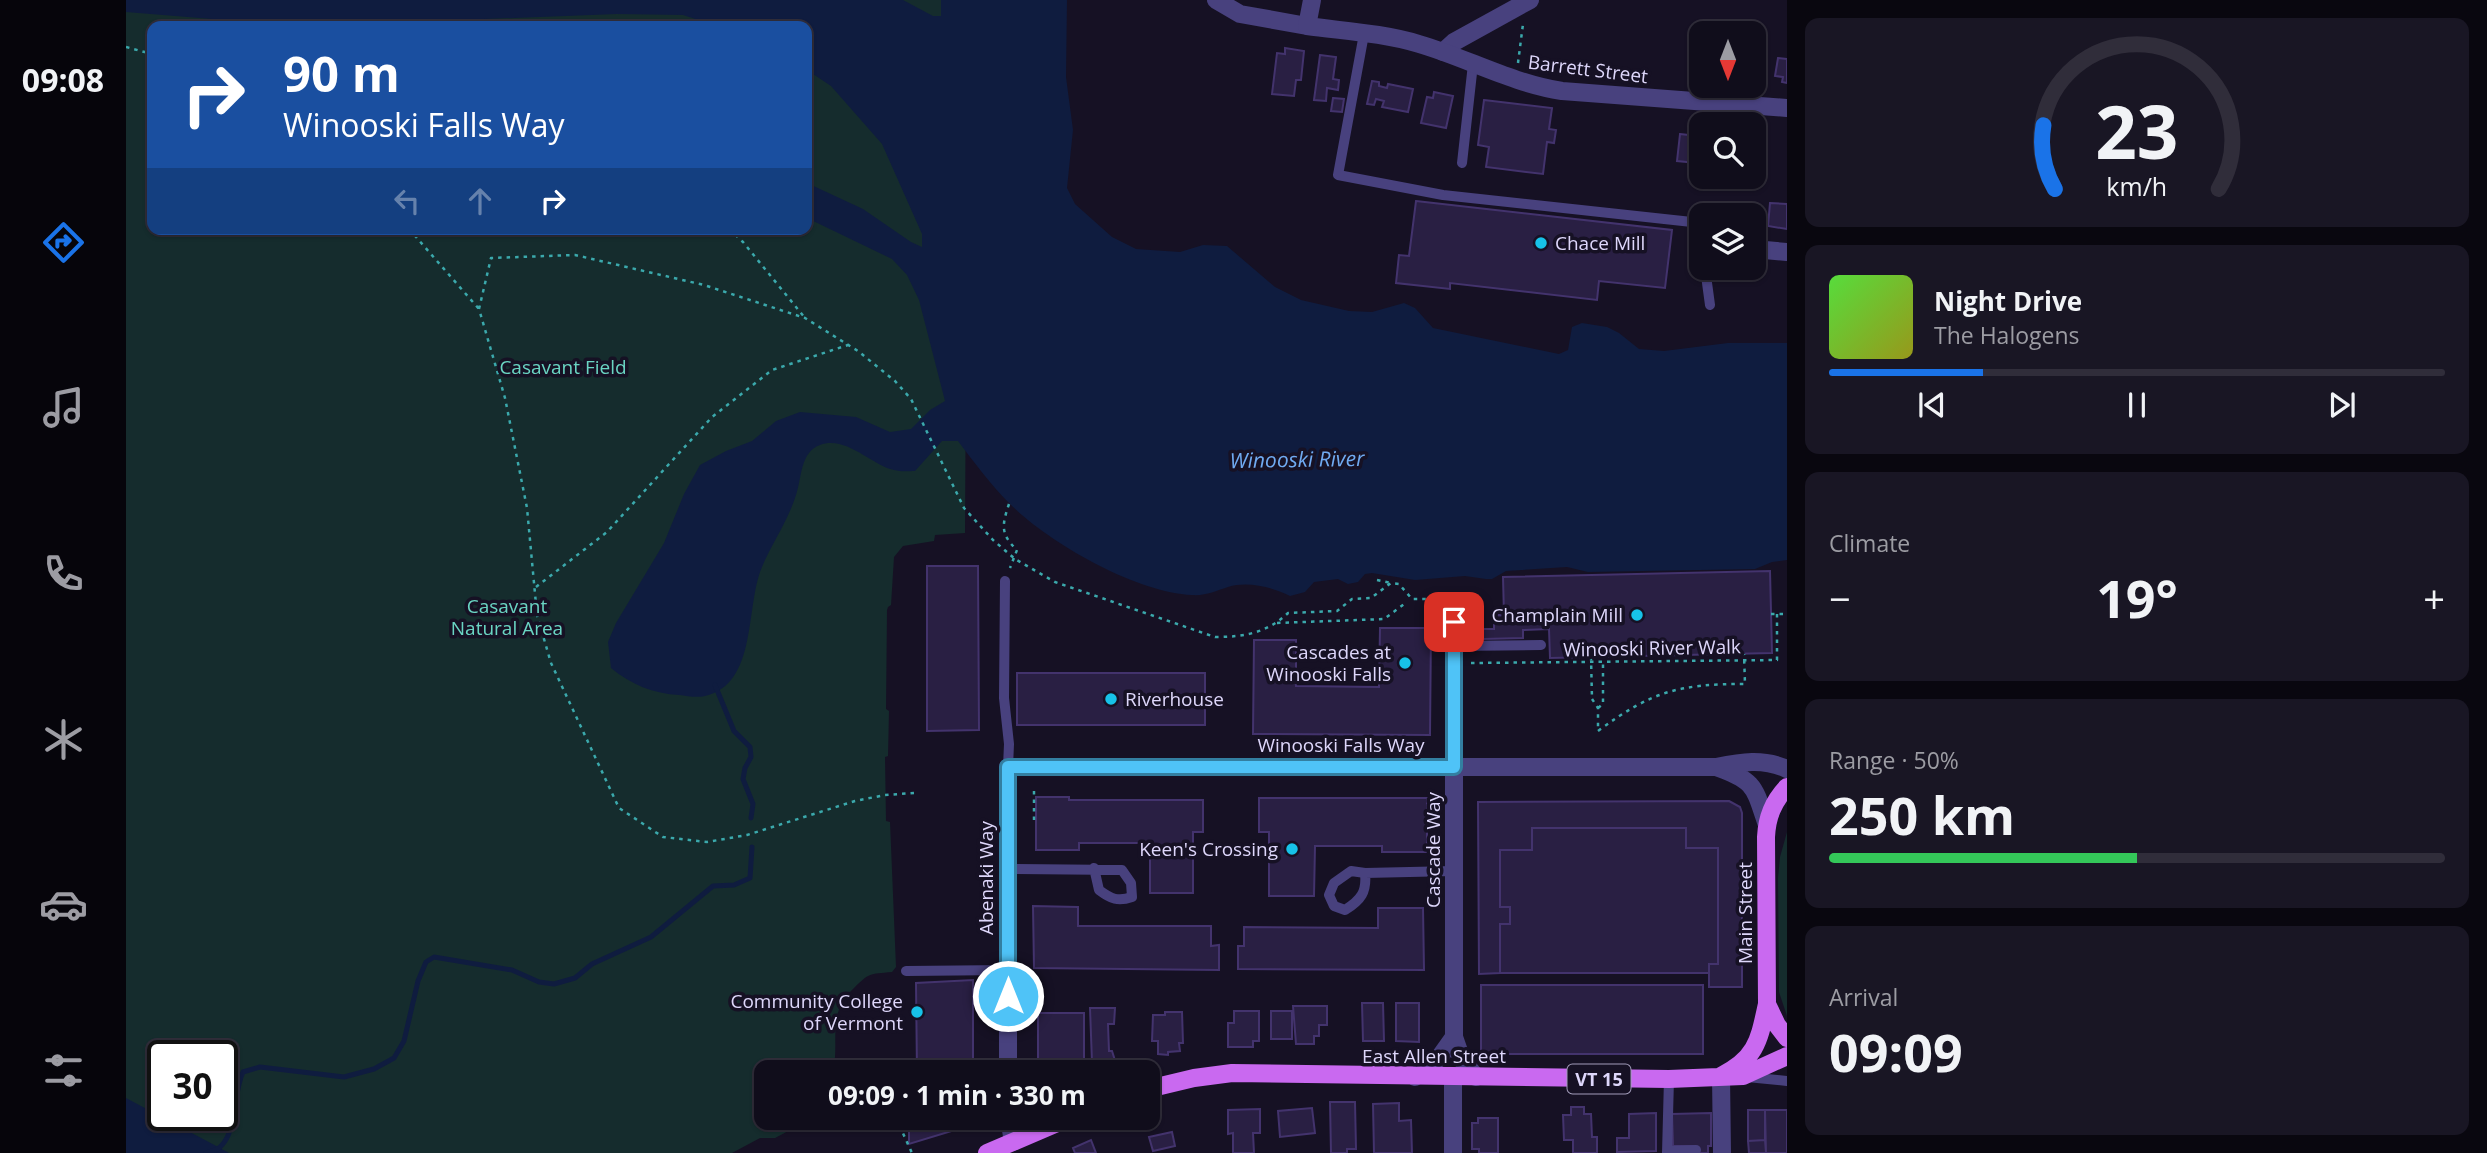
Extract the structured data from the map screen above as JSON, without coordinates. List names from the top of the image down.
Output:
{
  "streets": {
    "main road": ["Main Street", "East Allen Street", "VT 15"],
    "street": [
      "Barrett Street",
      "Winooski Falls Way",
      "Cascade Way",
      "Abenaki Way"
    ],
    "path": ["Winooski River Walk"]
  },
  "crossings": [
    ["Winooski Falls Way", "Cascade Way"],
    ["Winooski Falls Way", "Abenaki Way"],
    ["Winooski Falls Way", "Main Street"],
    ["Cascade Way", "East Allen Street"]
  ],
  "water": ["Winooski River"],
  "parks": ["Casavant Field", "Casavant Natural Area"],
  "places": [
    "Chace Mill",
    "Champlain Mill",
    "Cascades at Winooski Falls",
    "Riverhouse",
    "Keen's Crossing",
    "Community College of Vermont"
  ],
  "north": "bottom",
  "page": {
    "tabs": "09:08",
    "turn": ["90 m", "Winooski Falls Way"],
    "song": ["Night Drive", "The Halogens"],
    "tile": [
      "Climate",
      ["Range · 50%", "250 km"],
      ["Arrival", "09:09"]
    ],
    "heat": ["−", "19°", "+"],
    "limit": "30",
    "trip": "09:09 · 1 min · 330 m",
    "gauge": ["23", "km/h"]
  }
}
